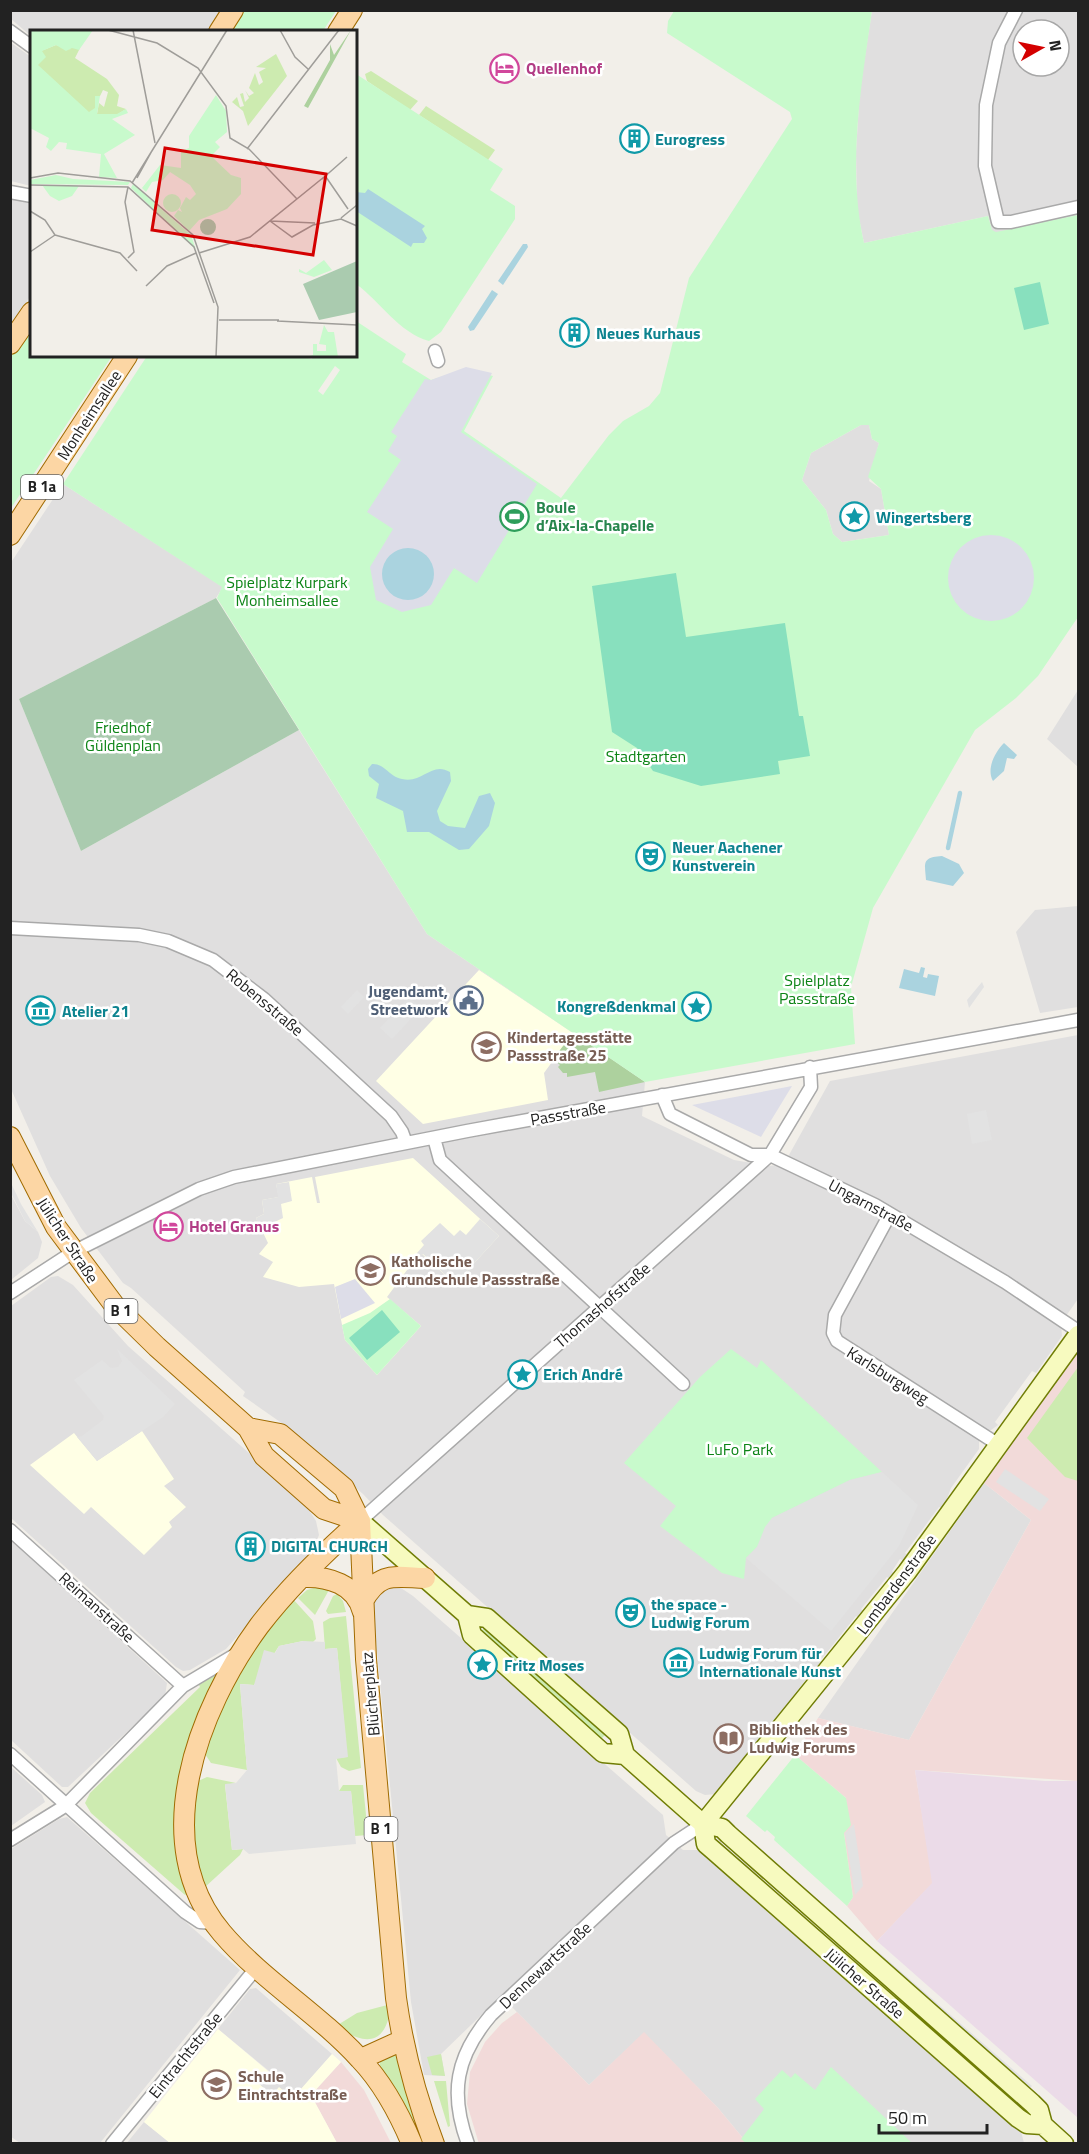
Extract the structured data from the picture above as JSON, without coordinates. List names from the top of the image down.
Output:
{
  "streets": {
    "main road": [
      "Monheimsallee",
      "B 1a",
      "Jülicher Straße",
      "B 1",
      "Lombardenstraße",
      "Blücherplatz"
    ],
    "street": [
      "Robensstraße",
      "Passstraße",
      "Ungarnstraße",
      "Thomashofstraße",
      "Karlsburgweg",
      "Reimanstraße",
      "Dennewartstraße",
      "Eintrachtstraße"
    ]
  },
  "crossings": [
    ["Robensstraße", "Passstraße"],
    ["Passstraße", "Ungarnstraße"],
    ["Passstraße", "Jülicher Straße"],
    ["Passstraße", "Thomashofstraße"],
    ["Ungarnstraße", "Thomashofstraße"],
    ["Ungarnstraße", "Karlsburgweg"],
    ["Ungarnstraße", "Lombardenstraße"],
    ["Jülicher Straße", "Thomashofstraße"],
    ["Jülicher Straße", "Lombardenstraße"],
    ["Jülicher Straße", "Blücherplatz"],
    ["Jülicher Straße", "Dennewartstraße"],
    ["Thomashofstraße", "Blücherplatz"],
    ["B 1", "Blücherplatz"],
    ["Karlsburgweg", "Lombardenstraße"],
    ["Lombardenstraße", "Dennewartstraße"]
  ],
  "parks": [
    "Spielplatz Kurpark Monheimsallee",
    "Friedhof Güldenplan",
    "Stadtgarten",
    "Spielplatz Passstraße",
    "LuFo Park"
  ],
  "places": {
    "hotel": ["Quellenhof", "Hotel Granus"],
    "building": ["Eurogress", "Neues Kurhaus", "DIGITAL CHURCH"],
    "sports": ["Boule d’Aix-la-Chapelle"],
    "place": [
      "Wingertsberg",
      "Kongreßdenkmal",
      "Erich André",
      "Fritz Moses"
    ],
    "theatre": ["Neuer Aachener Kunstverein", "the space - Ludwig Forum"],
    "public building": ["Jugendamt, Streetwork"],
    "museum": ["Atelier 21", "Ludwig Forum für Internationale Kunst"],
    "school or university": ["Kindertagesstätte Passstraße 25", "Katholische Grundschule Passstraße", "Schule Eintrachtstraße"],
    "library": ["Bibliothek des Ludwig Forums"]
  },
  "scale_bar": "50 m",
  "north": "right"
}
